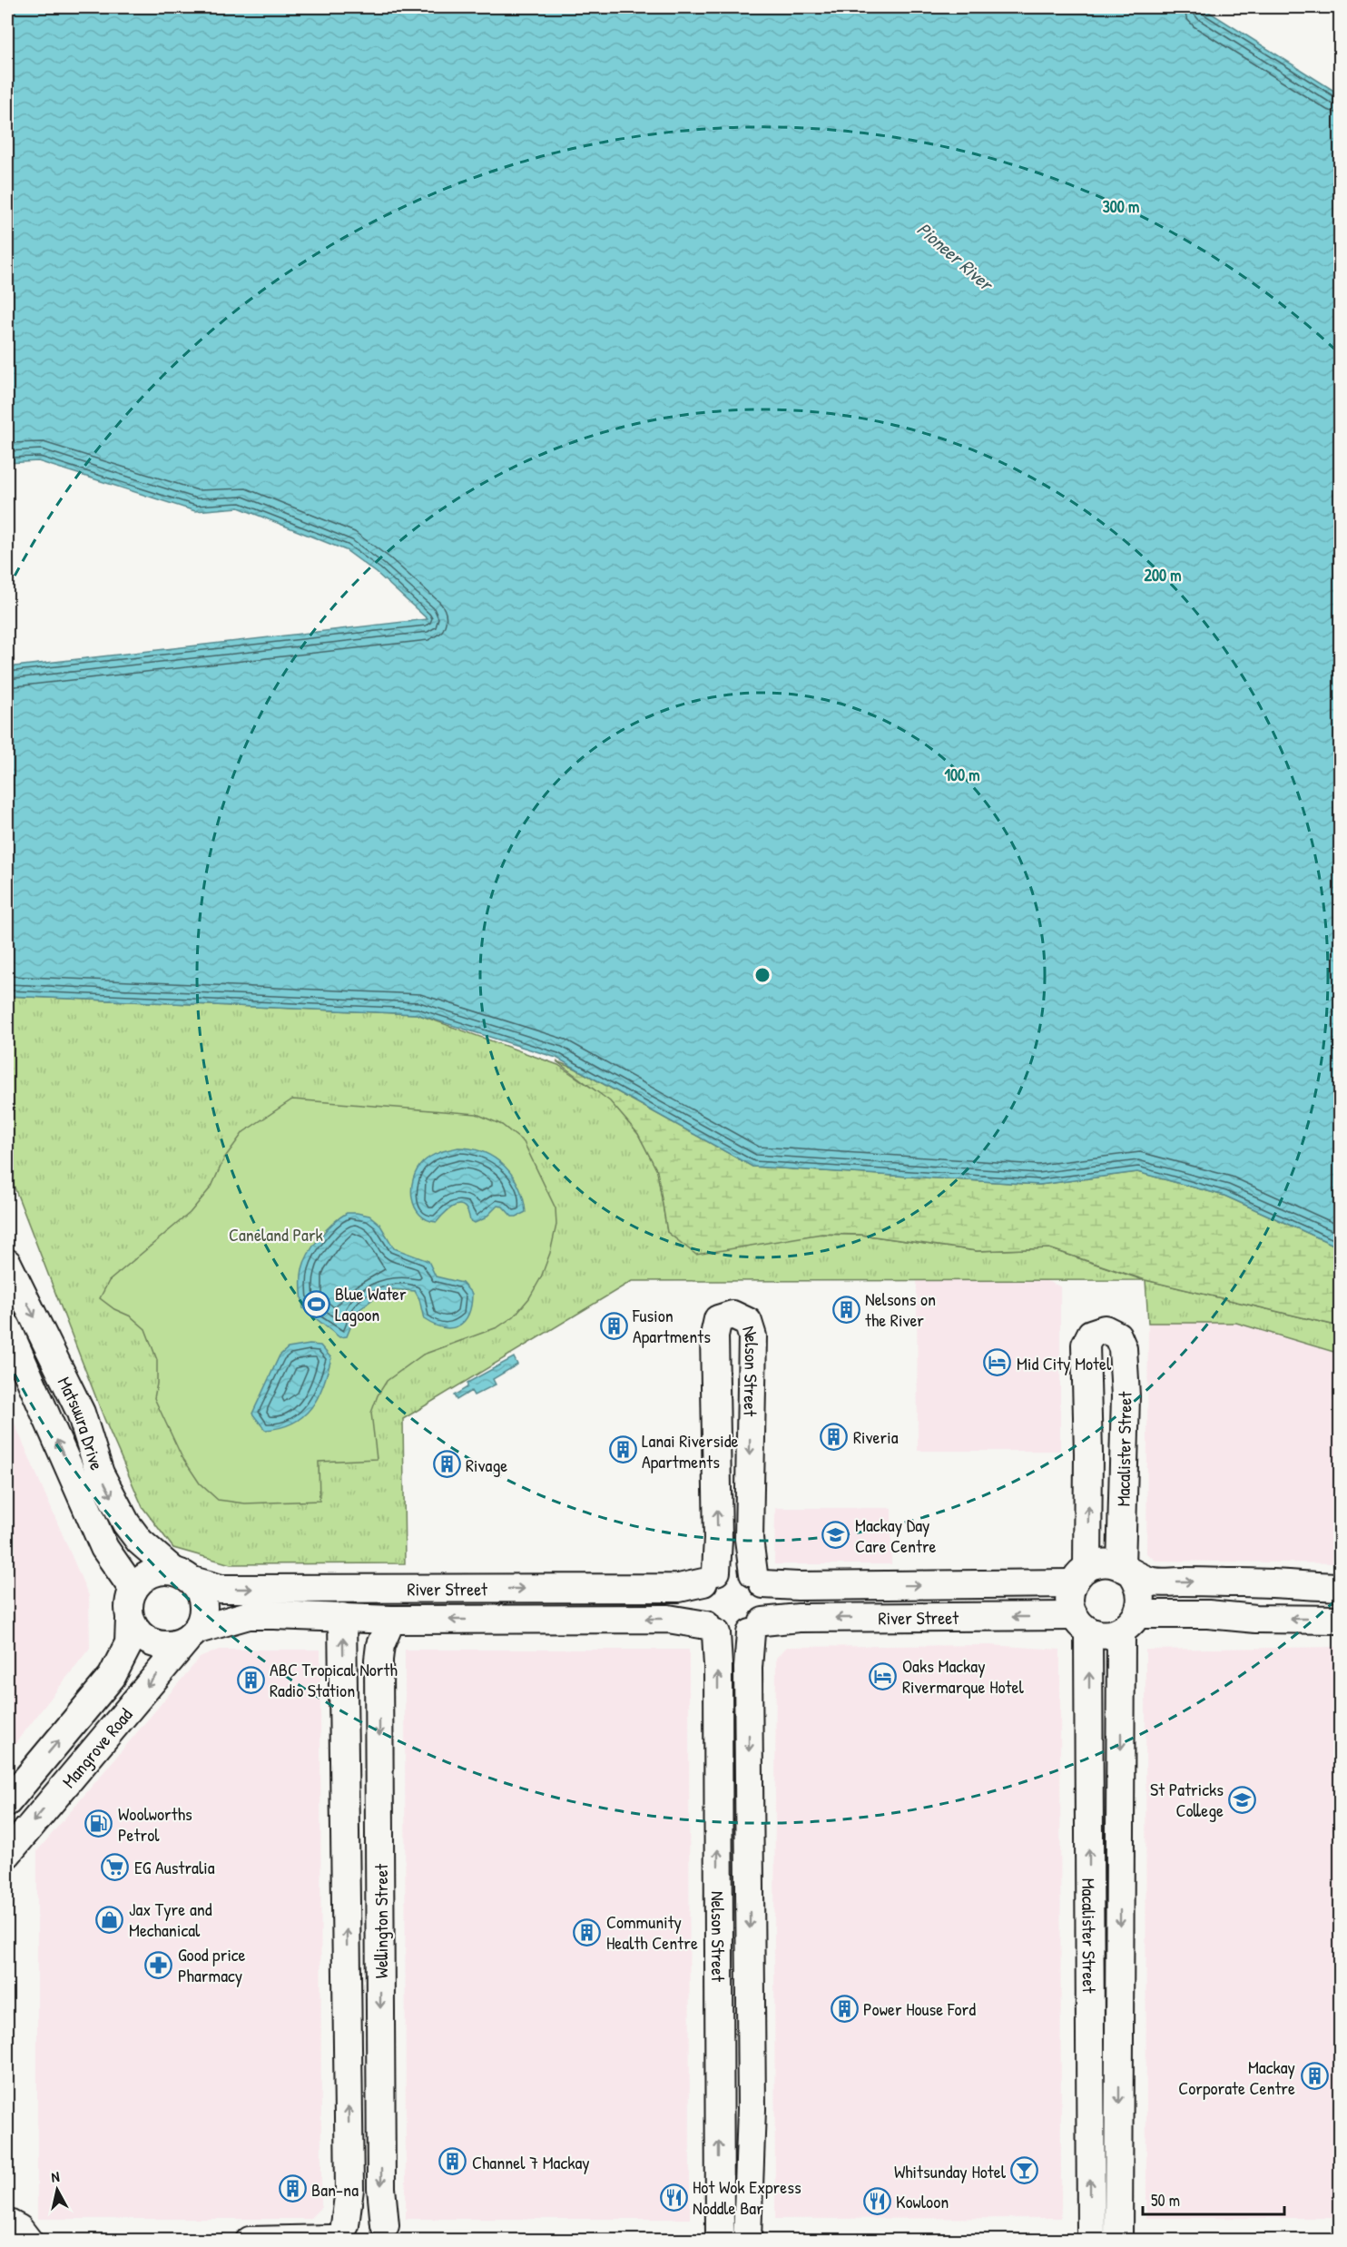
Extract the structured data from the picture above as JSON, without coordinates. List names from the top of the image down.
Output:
{
  "streets": {
    "street": [
      "Nelson Street",
      "Matsuura Drive",
      "Macalister Street",
      "River Street",
      "Mangrove Road",
      "Wellington Street"
    ]
  },
  "crossings": [
    ["Nelson Street", "River Street"],
    ["Matsuura Drive", "River Street"],
    ["Matsuura Drive", "Mangrove Road"],
    ["Macalister Street", "River Street"],
    ["River Street", "Mangrove Road"],
    ["River Street", "Wellington Street"]
  ],
  "water": ["Pioneer River"],
  "parks": ["Caneland Park"],
  "places": {
    "sports": ["Blue Water Lagoon"],
    "building": [
      "Nelsons on the River",
      "Fusion Apartments",
      "Riveria",
      "Lanai Riverside Apartments",
      "Rivage",
      "ABC Tropical North Radio Station",
      "Community Health Centre",
      "Power House Ford",
      "Mackay Corporate Centre",
      "Channel 7 Mackay",
      "Ban-na"
    ],
    "hotel": ["Mid City Motel", "Oaks Mackay Rivermarque Hotel"],
    "school or university": ["Mackay Day Care Centre", "St Patricks College"],
    "fuel station": ["Woolworths Petrol"],
    "supermarket": ["EG Australia"],
    "shop": ["Jax Tyre and Mechanical"],
    "pharmacy": ["Good price Pharmacy"],
    "bar": ["Whitsunday Hotel"],
    "restaurant": ["Hot Wok Express Noddle Bar", "Kowloon"]
  },
  "scale_bar": "50 m",
  "north": "top",
  "rings": ["300 m", "200 m", "100 m"]
}
